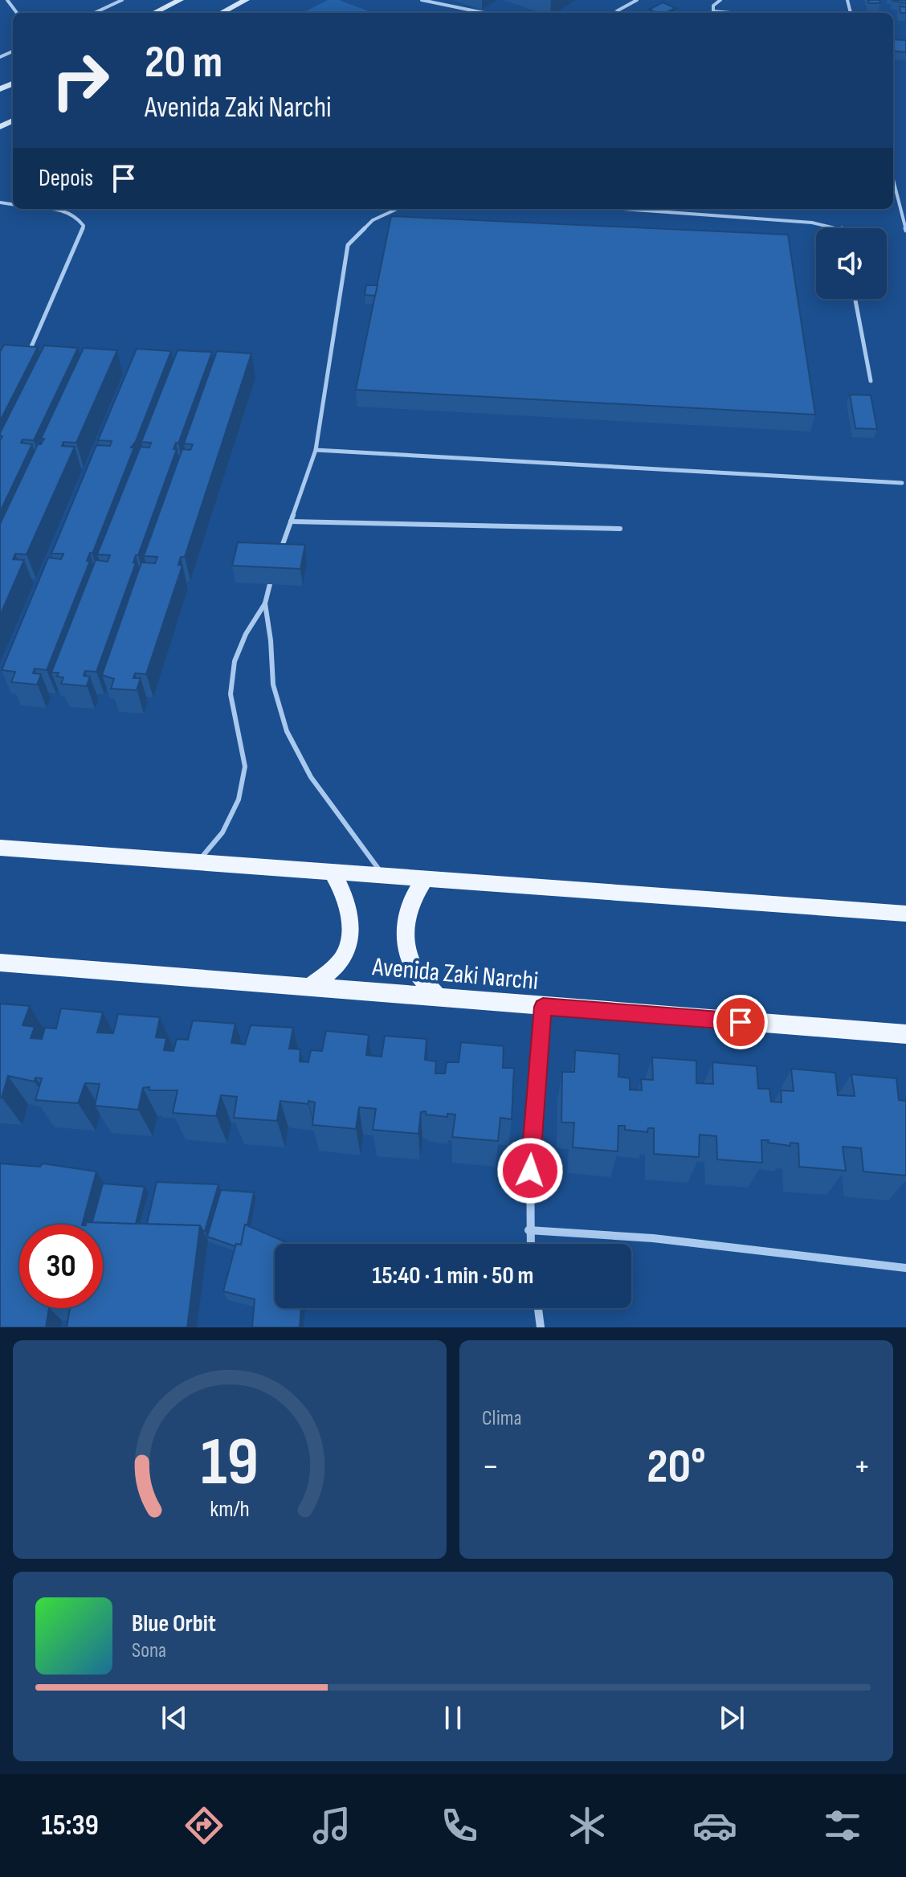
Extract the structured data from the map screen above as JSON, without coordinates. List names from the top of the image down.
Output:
{
  "streets": {
    "main road": ["Avenida Zaki Narchi"]
  },
  "page": {
    "turn": ["20 m", "Avenida Zaki Narchi"],
    "then": "Depois",
    "limit": "30",
    "trip": "15:40 · 1 min · 50 m",
    "tile": "Clima",
    "heat": ["−", "20°", "+"],
    "song": ["Blue Orbit", "Sona"],
    "tabs": "15:39",
    "gauge": ["19", "km/h"]
  }
}
